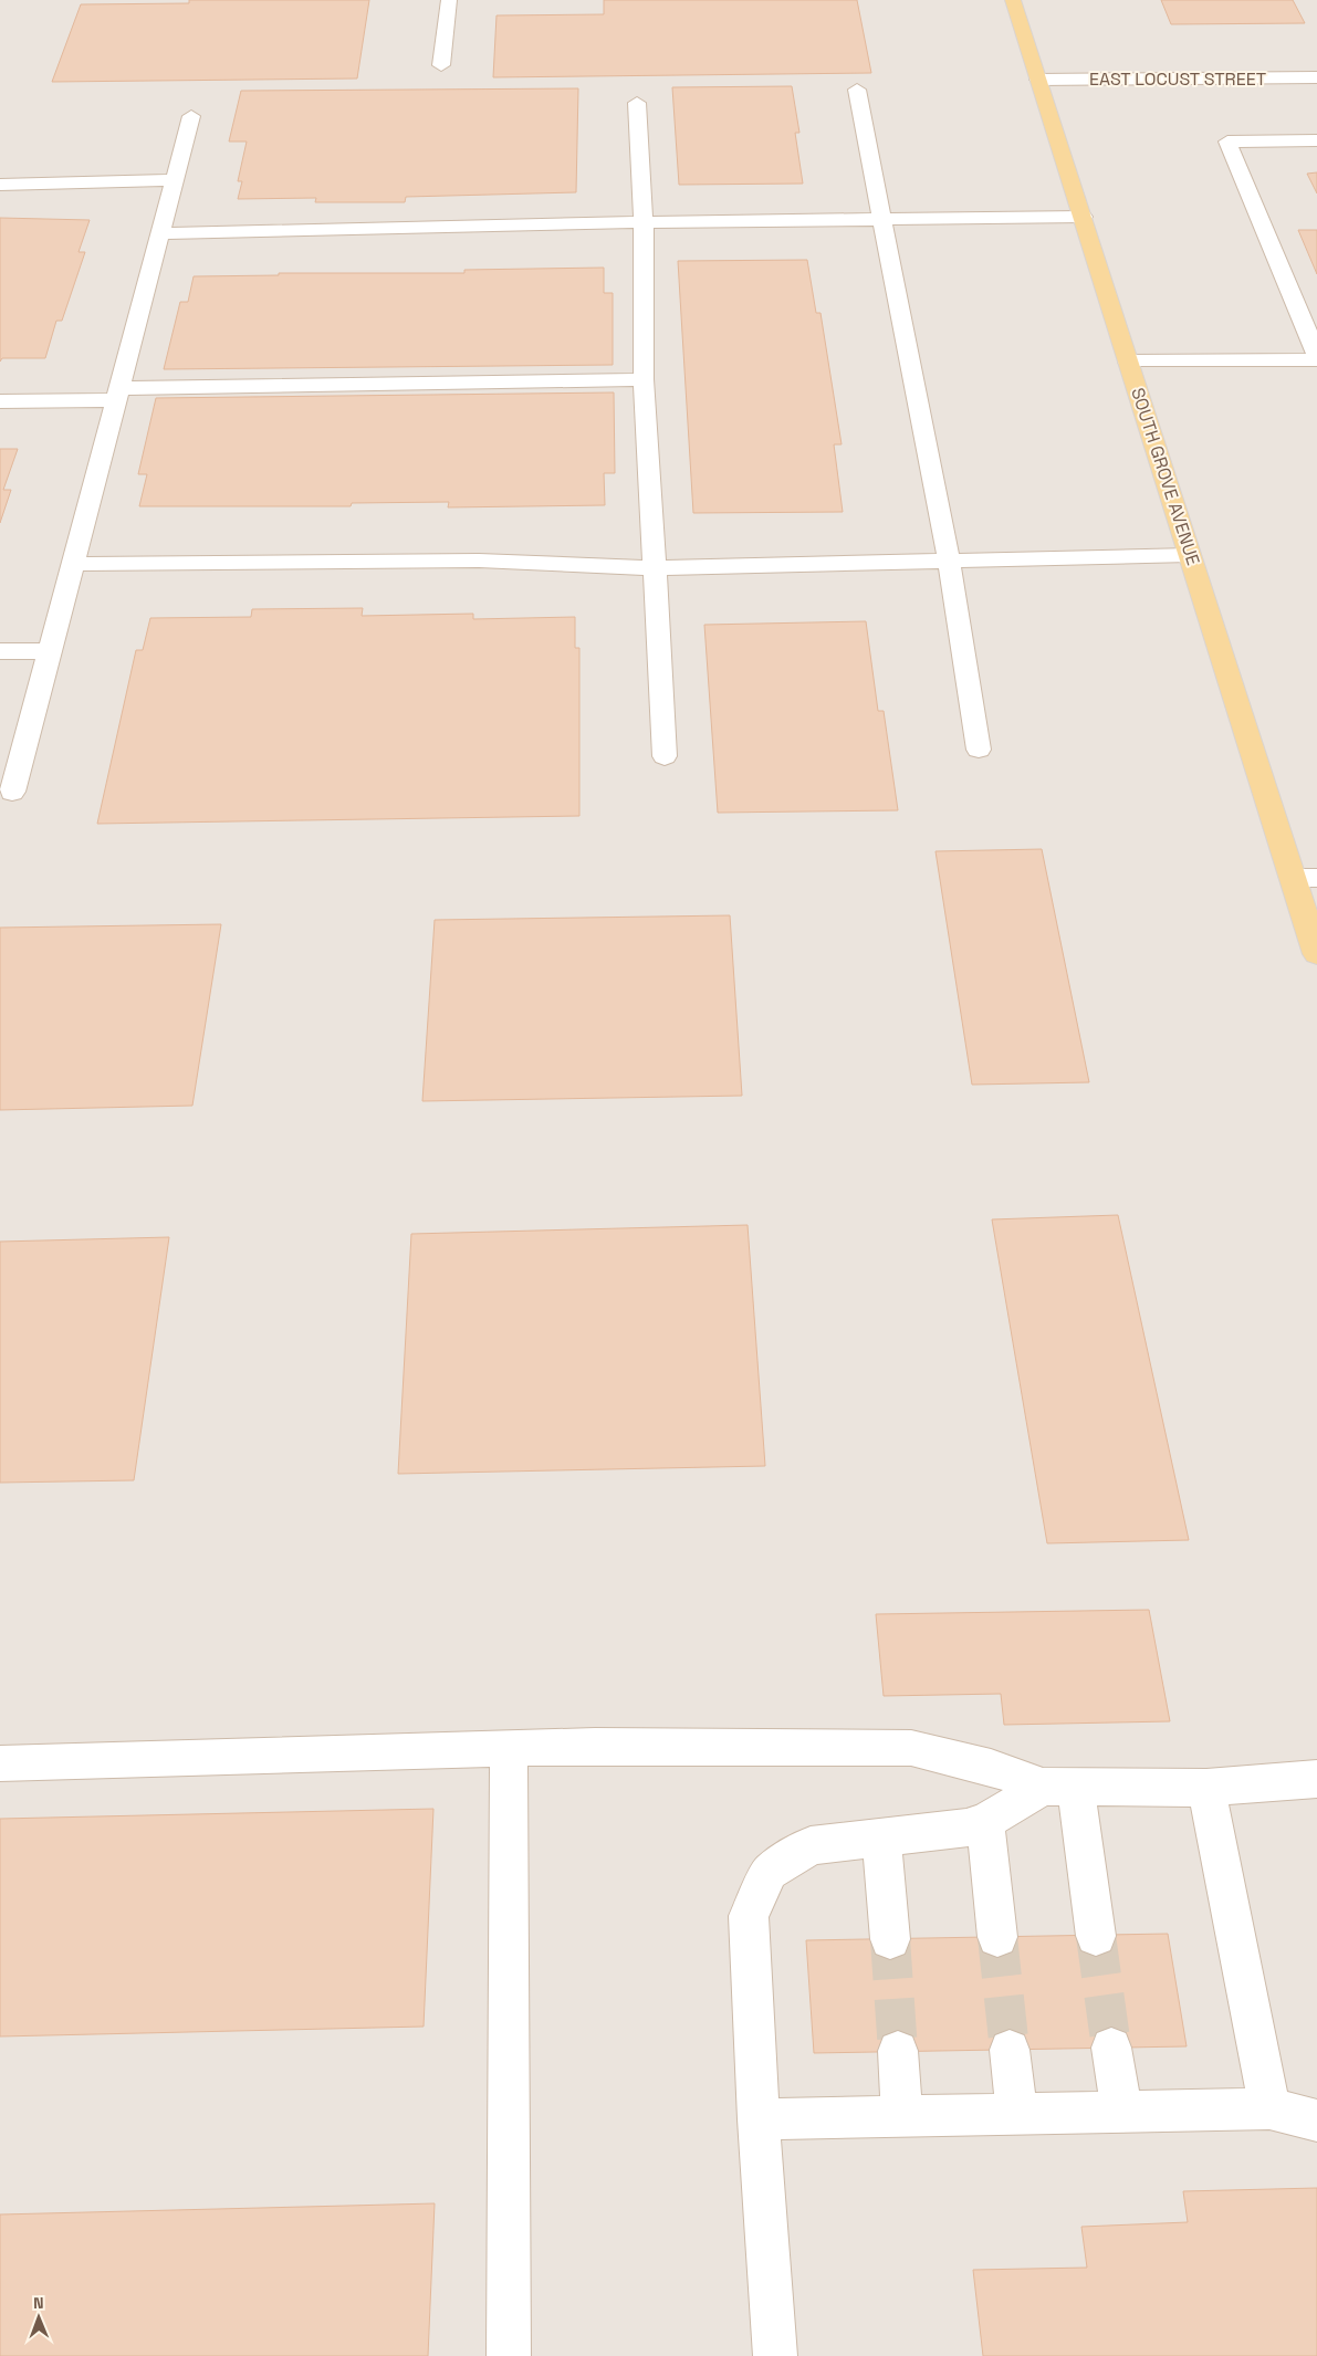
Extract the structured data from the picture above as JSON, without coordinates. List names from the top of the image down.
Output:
{
  "streets": {
    "main road": ["SOUTH GROVE AVENUE"],
    "street": ["EAST LOCUST STREET"]
  },
  "crossings": [
    ["EAST LOCUST STREET", "SOUTH GROVE AVENUE"]
  ],
  "north": "top"
}
